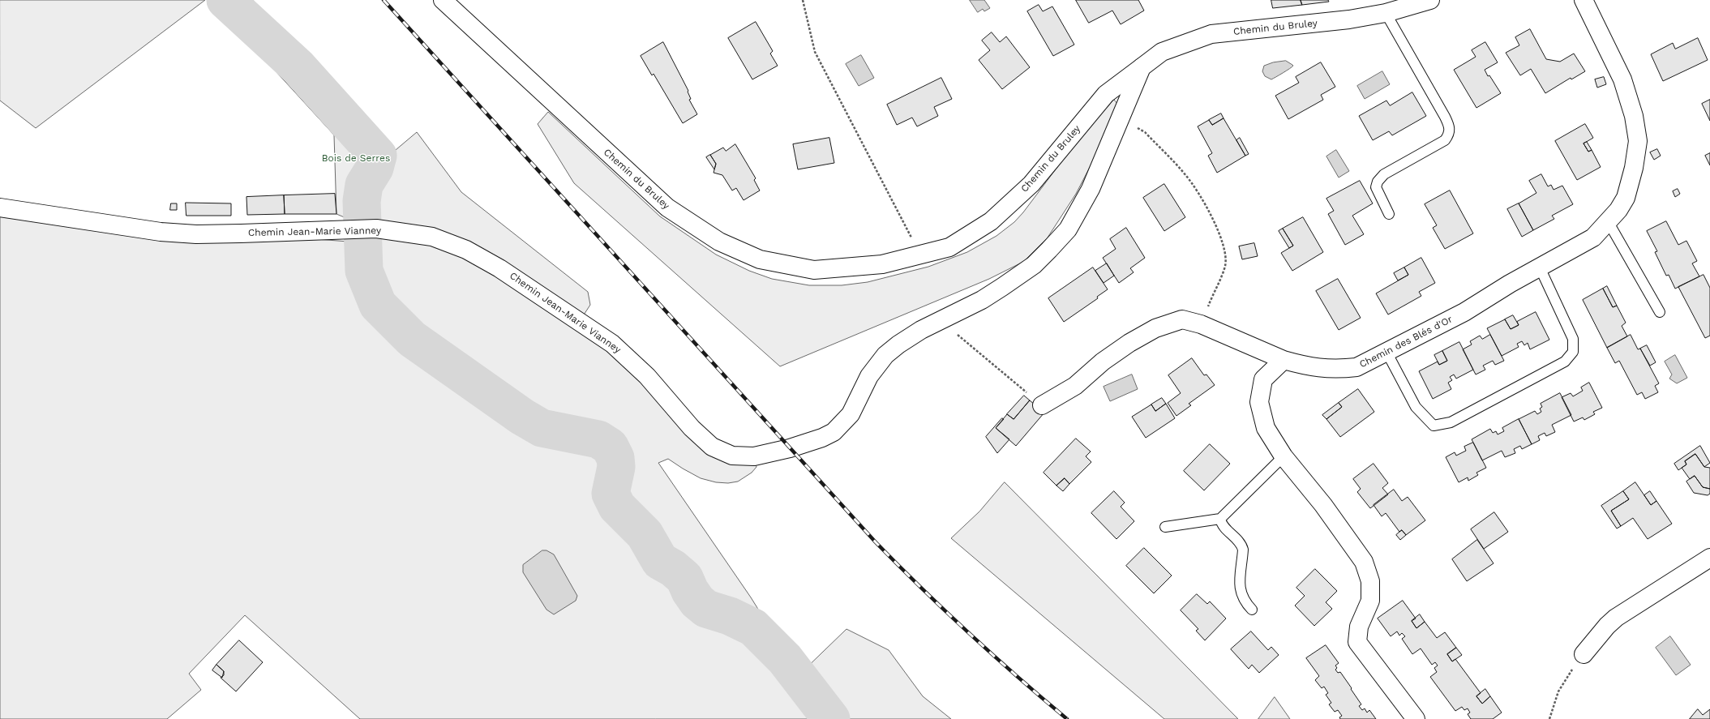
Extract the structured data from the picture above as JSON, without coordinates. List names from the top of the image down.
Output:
{
  "streets": {
    "street": ["Chemin du Bruley", "Chemin Jean-Marie Vianney", "Chemin des Blés d'Or"]
  },
  "crossings": [
    ["Chemin du Bruley", "Chemin Jean-Marie Vianney"]
  ],
  "parks": ["Bois de Serres"]
}
